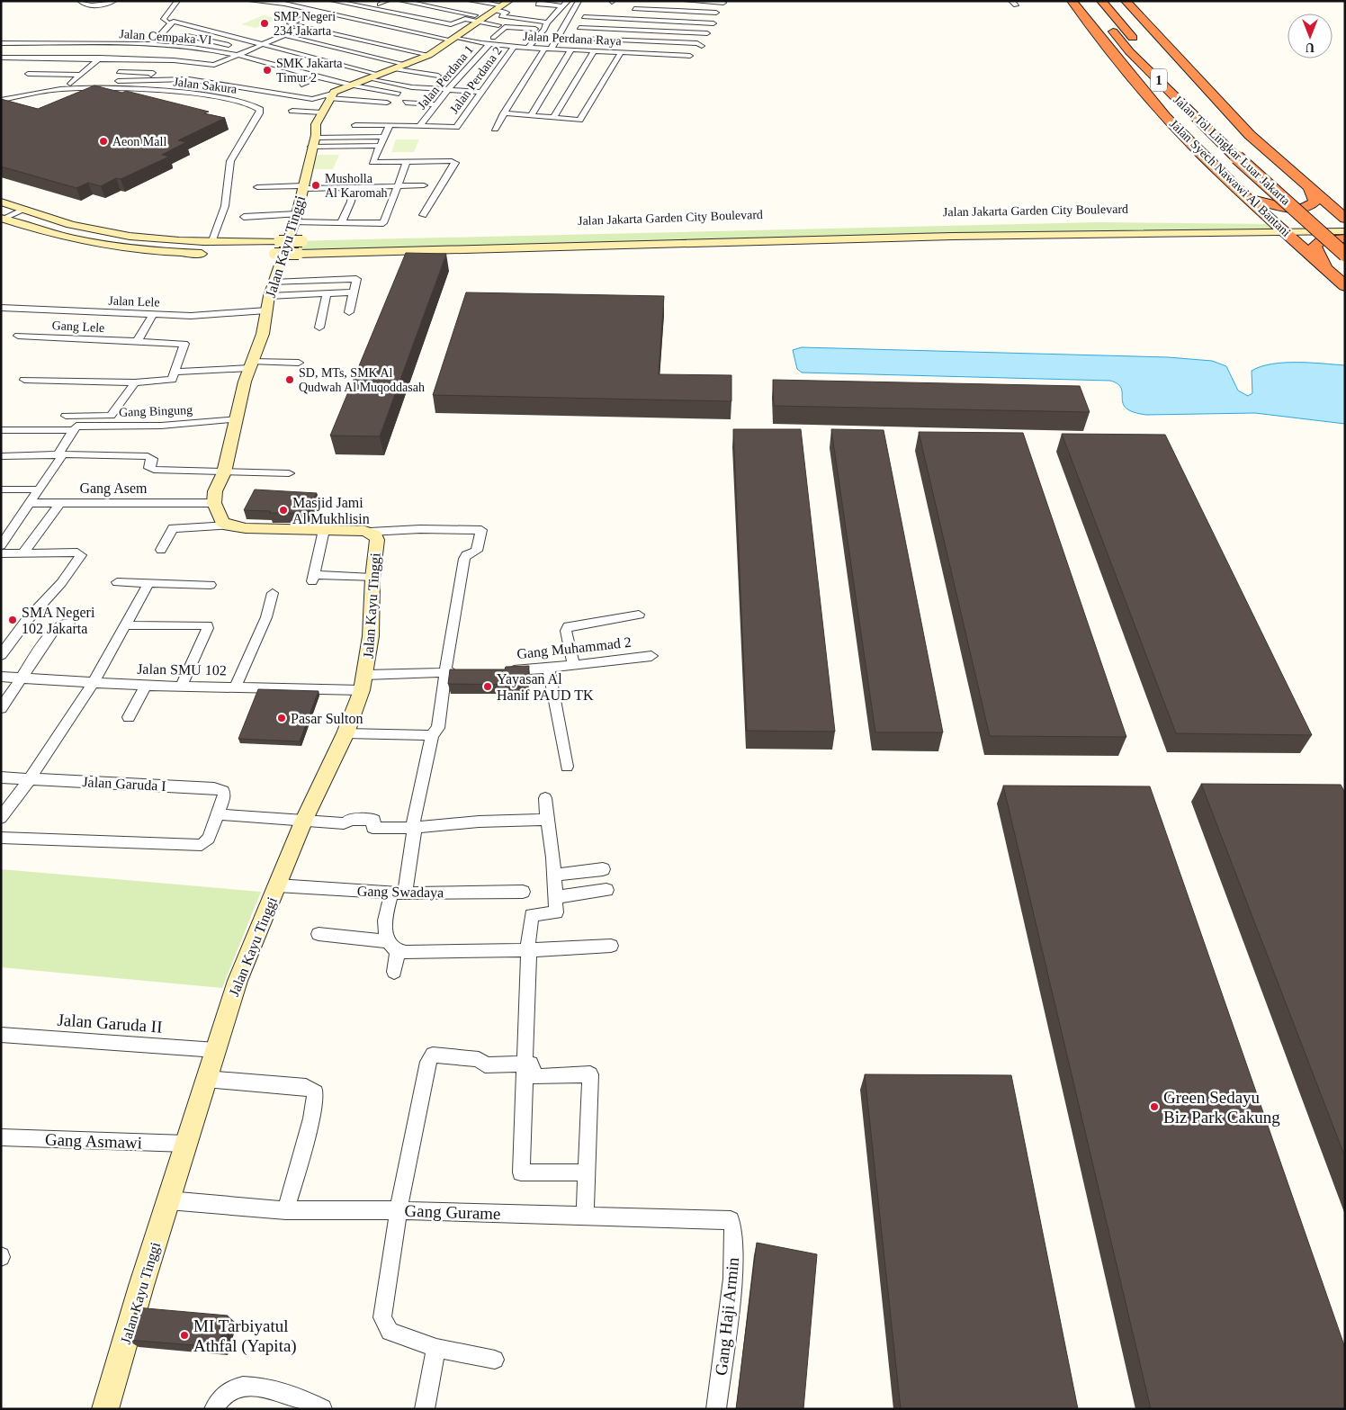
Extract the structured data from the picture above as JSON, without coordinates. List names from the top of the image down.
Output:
{
  "streets": {
    "highway": ["1", "Jalan Tol Lingkar Luar Jakarta", "Jalan Syech Nawawi Al Bantani"],
    "street": [
      "Jalan Cempaka VI",
      "Jalan Perdana Raya",
      "Jalan Perdana 1",
      "Jalan Perdana 2",
      "Jalan Sakura",
      "Jalan Jakarta Garden City Boulevard",
      "Jalan Kayu Tinggi",
      "Jalan Lele",
      "Gang Lele",
      "Gang Bingung",
      "Gang Asem",
      "Gang Muhammad 2",
      "Jalan SMU 102",
      "Jalan Garuda I",
      "Gang Swadaya",
      "Jalan Garuda II",
      "Gang Asmawi",
      "Gang Gurame",
      "Gang Haji Armin"
    ]
  },
  "crossings": [
    ["Jalan Perdana Raya", "Jalan Perdana 1"],
    ["Jalan Perdana Raya", "Jalan Perdana 2"],
    ["Jalan Perdana 1", "Jalan Perdana 2"],
    ["Jalan Syech Nawawi Al Bantani", "Jalan Jakarta Garden City Boulevard"],
    ["Jalan Kayu Tinggi", "Jalan Lele"],
    ["Jalan Kayu Tinggi", "Gang Bingung"],
    ["Jalan Kayu Tinggi", "Gang Asem"],
    ["Jalan Kayu Tinggi", "Jalan SMU 102"],
    ["Jalan Kayu Tinggi", "Gang Swadaya"],
    ["Jalan Kayu Tinggi", "Jalan Garuda II"],
    ["Jalan Kayu Tinggi", "Gang Asmawi"],
    ["Jalan Kayu Tinggi", "Gang Gurame"],
    ["Gang Gurame", "Gang Haji Armin"]
  ],
  "places": [
    "SMP Negeri 234 Jakarta",
    "SMK Jakarta Timur 2",
    "Aeon Mall",
    "Musholla Al Karomah",
    "SD, MTs, SMK Al Qudwah Al Muqoddasah",
    "Masjid Jami Al Mukhlisin",
    "SMA Negeri 102 Jakarta",
    "Yayasan Al Hanif PAUD TK",
    "Pasar Sulton",
    "Green Sedayu Biz Park Cakung",
    "MI Tarbiyatul Athfal (Yapita)"
  ],
  "north": "bottom"
}
